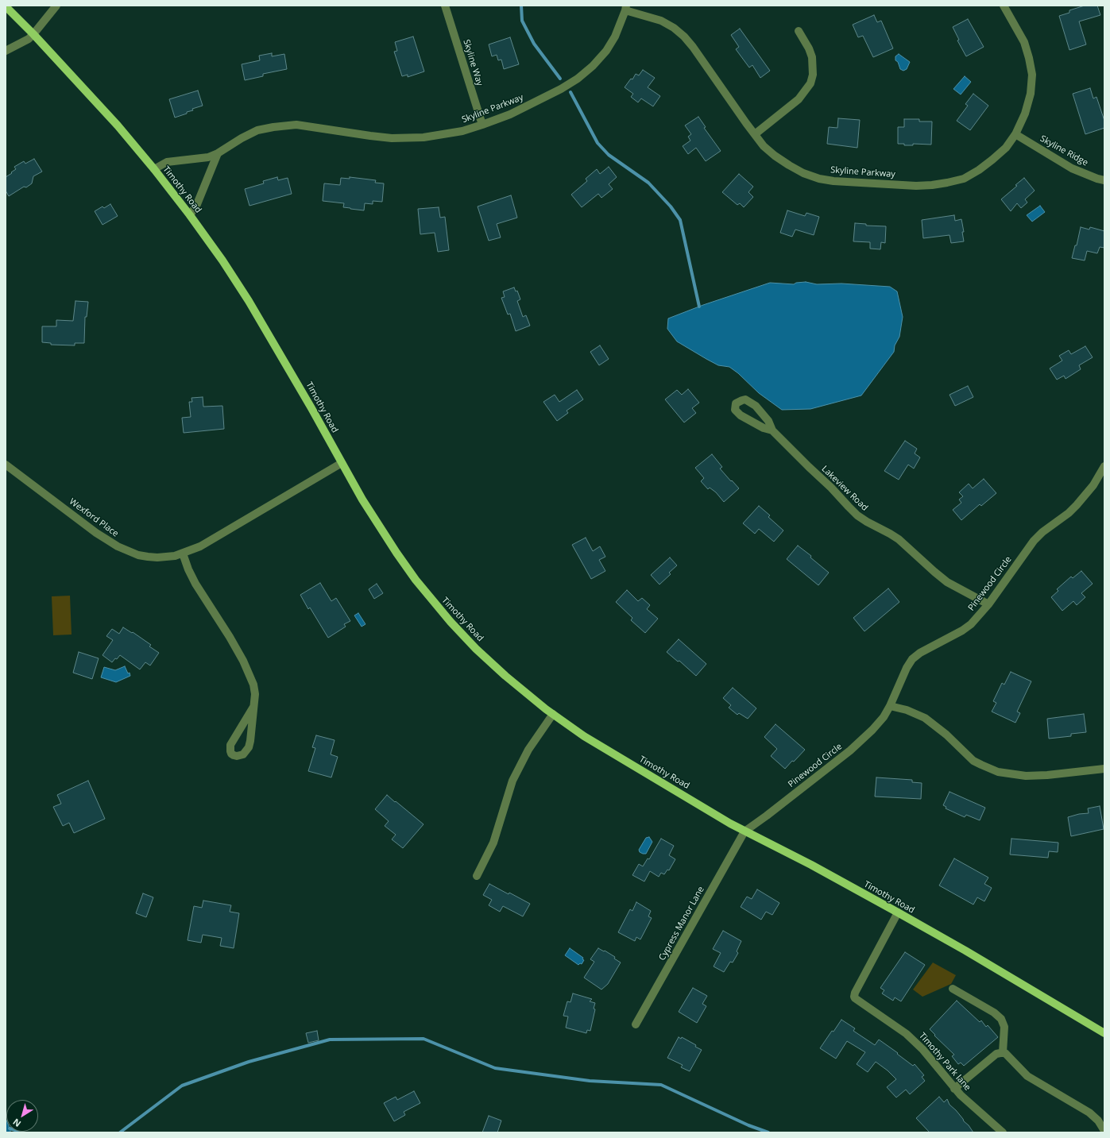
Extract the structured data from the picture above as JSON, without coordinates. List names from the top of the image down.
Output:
{
  "streets": {
    "main road": ["Timothy Road"],
    "street": [
      "Skyline Way",
      "Skyline Parkway",
      "Skyline Ridge",
      "Lakeview Road",
      "Wexford Place",
      "Pinewood Circle",
      "Cypress Manor Lane",
      "Timothy Park lane"
    ]
  },
  "crossings": [
    ["Skyline Way", "Skyline Parkway"],
    ["Skyline Parkway", "Skyline Ridge"],
    ["Skyline Parkway", "Timothy Road"],
    ["Timothy Road", "Wexford Place"],
    ["Timothy Road", "Pinewood Circle"],
    ["Timothy Road", "Cypress Manor Lane"],
    ["Timothy Road", "Timothy Park lane"],
    ["Lakeview Road", "Pinewood Circle"],
    ["Pinewood Circle", "Cypress Manor Lane"]
  ],
  "north": "bottom left"
}
